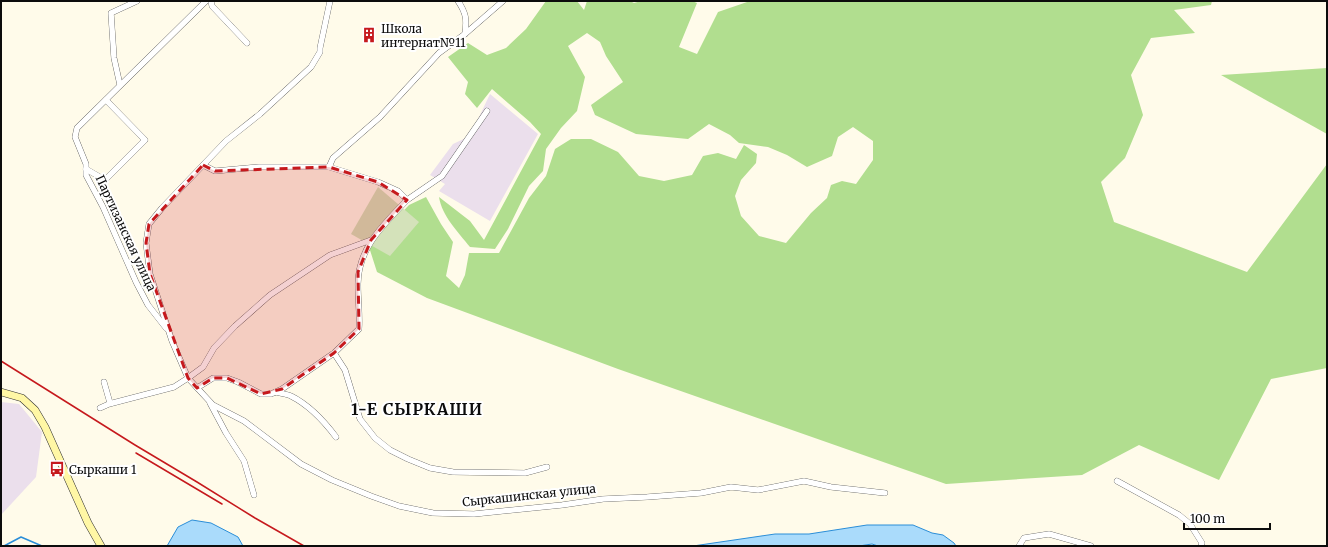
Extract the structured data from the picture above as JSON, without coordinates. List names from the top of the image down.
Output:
{
  "streets": {
    "street": ["Партизанская улица", "Сыркашинская улица"]
  },
  "crossings": [
    ["Партизанская улица", "Сыркашинская улица"]
  ],
  "districts": ["1-Е СЫРКАШИ"],
  "places": {
    "building": ["Школа интернат№11"],
    "bus stop": ["Сыркаши 1"]
  },
  "scale_bar": "100 m"
}
